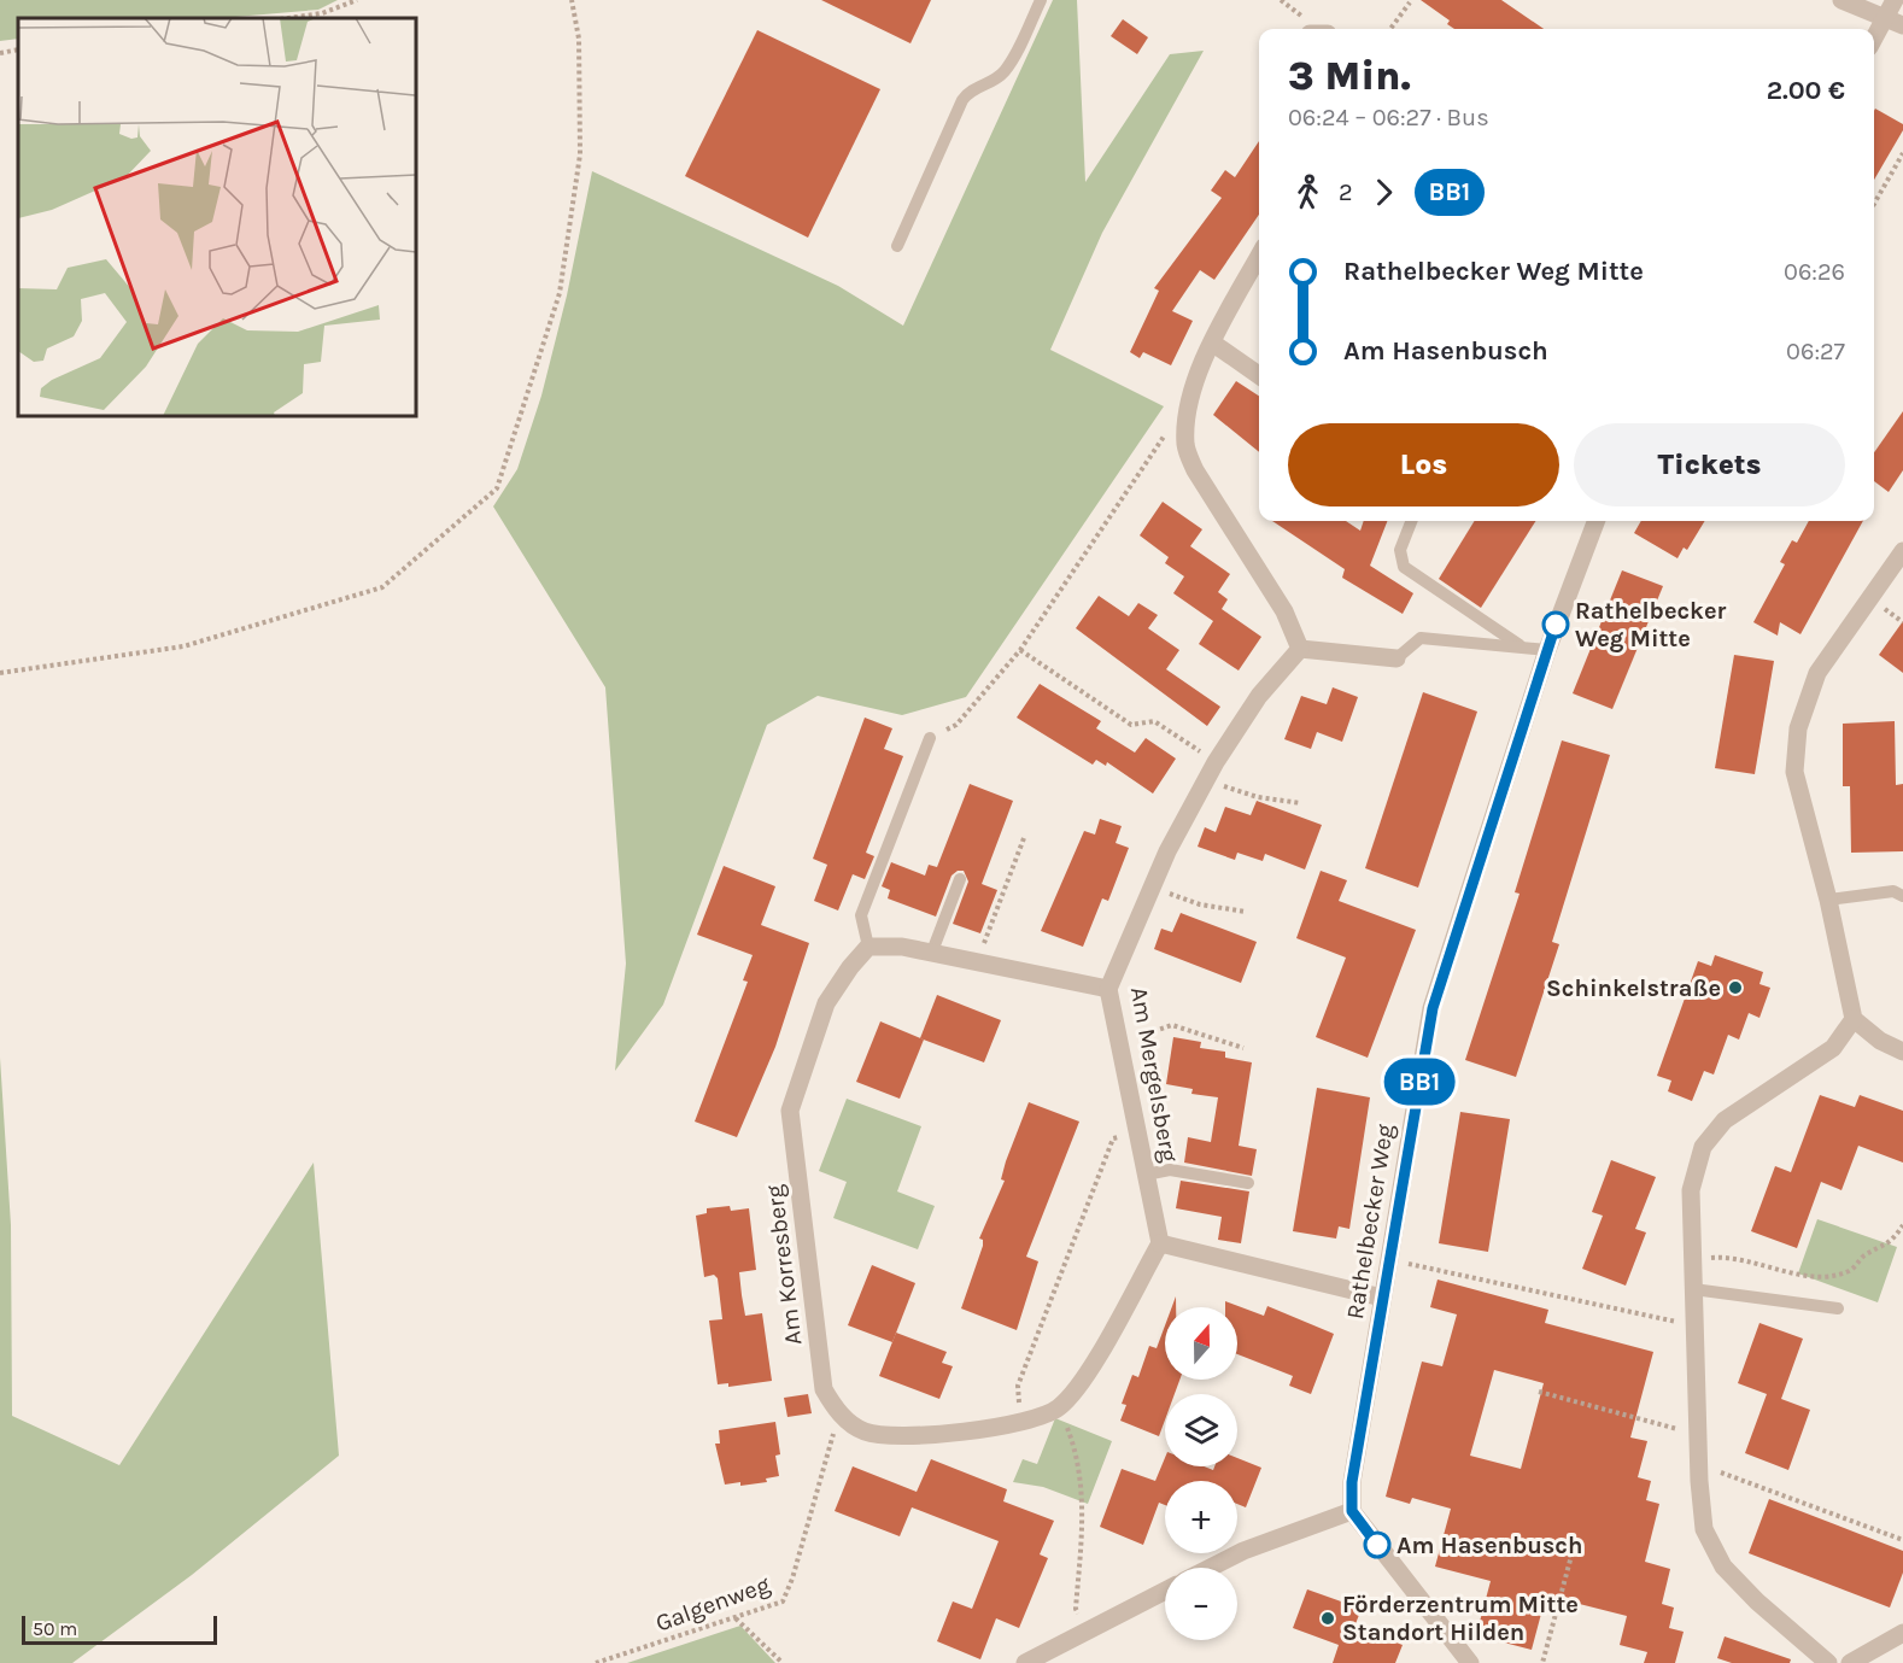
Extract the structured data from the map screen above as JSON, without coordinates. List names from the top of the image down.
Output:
{
  "streets": {
    "street": ["Am Mergelsberg", "Rathelbecker Weg", "Am Korresberg"],
    "path": ["Galgenweg"]
  },
  "crossings": [
    ["Am Korresberg", "Galgenweg"]
  ],
  "places": [
    "Rathelbecker Weg Mitte",
    "Schinkelstraße",
    "Am Hasenbusch",
    "Förderzentrum Mitte Standort Hilden"
  ],
  "lines": ["bus line BB1"],
  "scale_bar": "50 m",
  "north": "top",
  "page": {
    "on_map": "BB1",
    "heading": ["3 Min.", "06:24 – 06:27 · Bus", "2.00 €"],
    "legs": ["2", "BB1"],
    "list": [
      {
        "name": "Rathelbecker Weg Mitte",
        "value": "06:26"
      },
      {
        "name": "Am Hasenbusch",
        "value": "06:27"
      }
    ],
    "buttons": ["Los", "Tickets"],
    "map_buttons": ["+", "−"],
    "scale": "50 m"
  }
}
